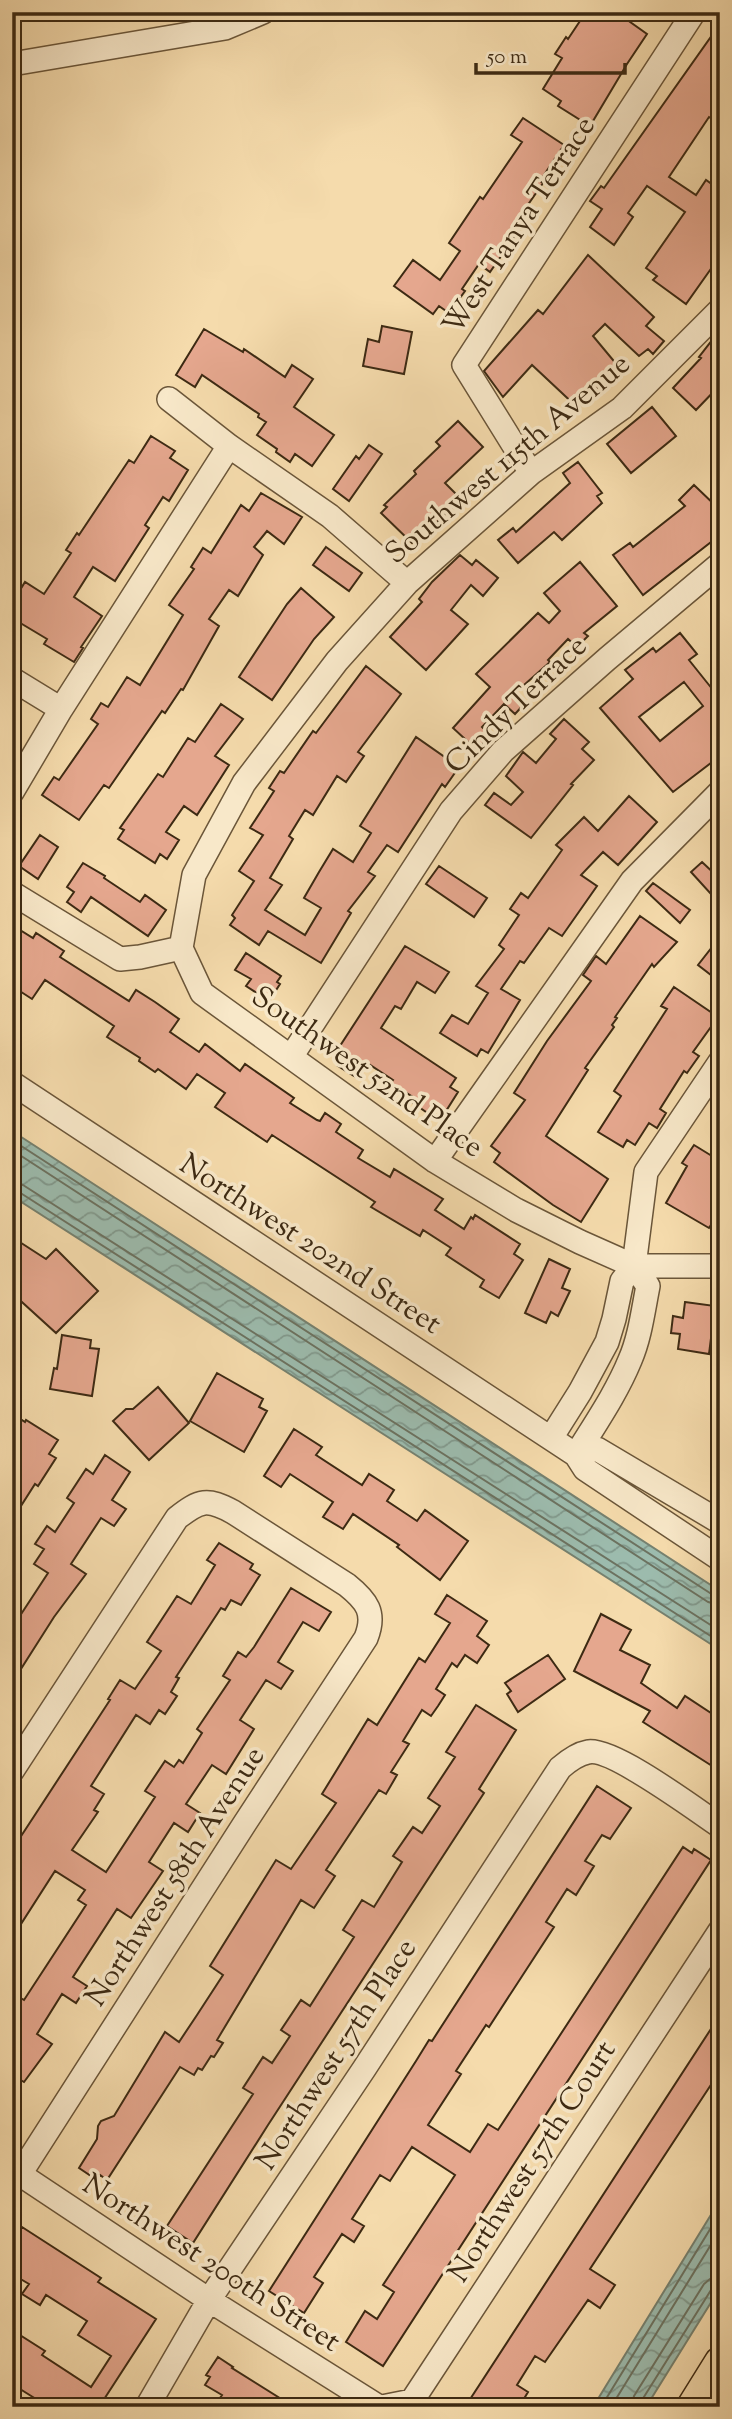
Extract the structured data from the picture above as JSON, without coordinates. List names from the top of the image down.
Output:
{
  "streets": {
    "street": [
      "West Tanya Terrace",
      "Southwest 115th Avenue",
      "Cindy Terrace",
      "Southwest 52nd Place",
      "Northwest 202nd Street",
      "Northwest 58th Avenue",
      "Northwest 57th Place",
      "Northwest 57th Court",
      "Northwest 200th Street"
    ]
  },
  "crossings": [
    ["West Tanya Terrace", "Southwest 115th Avenue"],
    ["Southwest 115th Avenue", "Southwest 52nd Place"],
    ["Cindy Terrace", "Southwest 52nd Place"],
    ["Northwest 58th Avenue", "Northwest 200th Street"],
    ["Northwest 57th Place", "Northwest 200th Street"],
    ["Northwest 57th Court", "Northwest 200th Street"]
  ],
  "scale_bar": "50 m"
}
